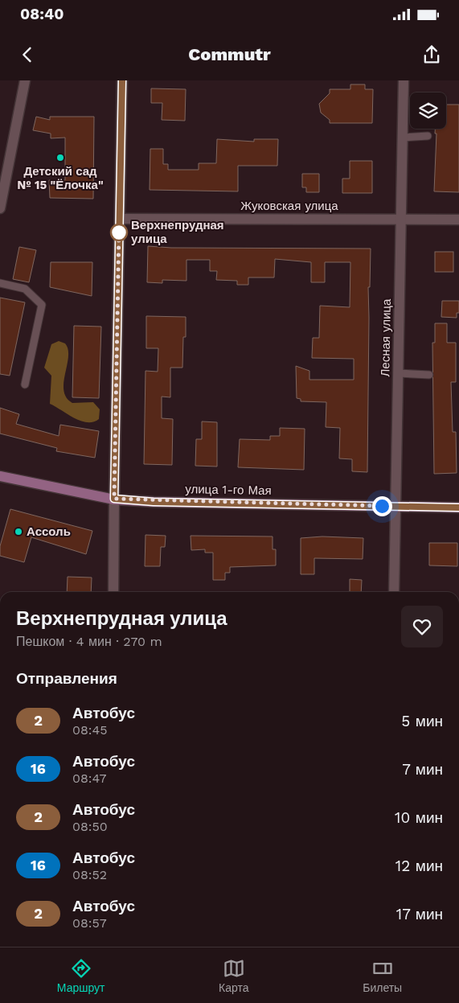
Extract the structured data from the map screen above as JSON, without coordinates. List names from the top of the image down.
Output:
{
  "streets": {
    "main road": ["улица 1-го Мая"],
    "street": ["Жуковская улица", "Лесная улица"]
  },
  "crossings": [
    ["Жуковская улица", "Лесная улица"],
    ["Лесная улица", "улица 1-го Мая"]
  ],
  "places": ["Детский сад № 15 \"Ёлочка\"", "Верхнепрудная улица", "Ассоль"],
  "lines": ["bus line 2"],
  "page": {
    "status": "08:40",
    "header": "Commutr",
    "heading": [
      ["Верхнепрудная улица", "Пешком · 4 мин · 270 m"],
      "Отправления"
    ],
    "list": [
      {
        "mark": "2",
        "name": "Автобус",
        "note": "08:45",
        "value": "5 мин"
      },
      {
        "mark": "16",
        "name": "Автобус",
        "note": "08:47",
        "value": "7 мин"
      },
      {
        "mark": "2",
        "name": "Автобус",
        "note": "08:50",
        "value": "10 мин"
      },
      {
        "mark": "16",
        "name": "Автобус",
        "note": "08:52",
        "value": "12 мин"
      },
      {
        "mark": "2",
        "name": "Автобус",
        "note": "08:57",
        "value": "17 мин"
      }
    ],
    "tabs": ["Маршрут", "Карта", "Билеты"]
  }
}
